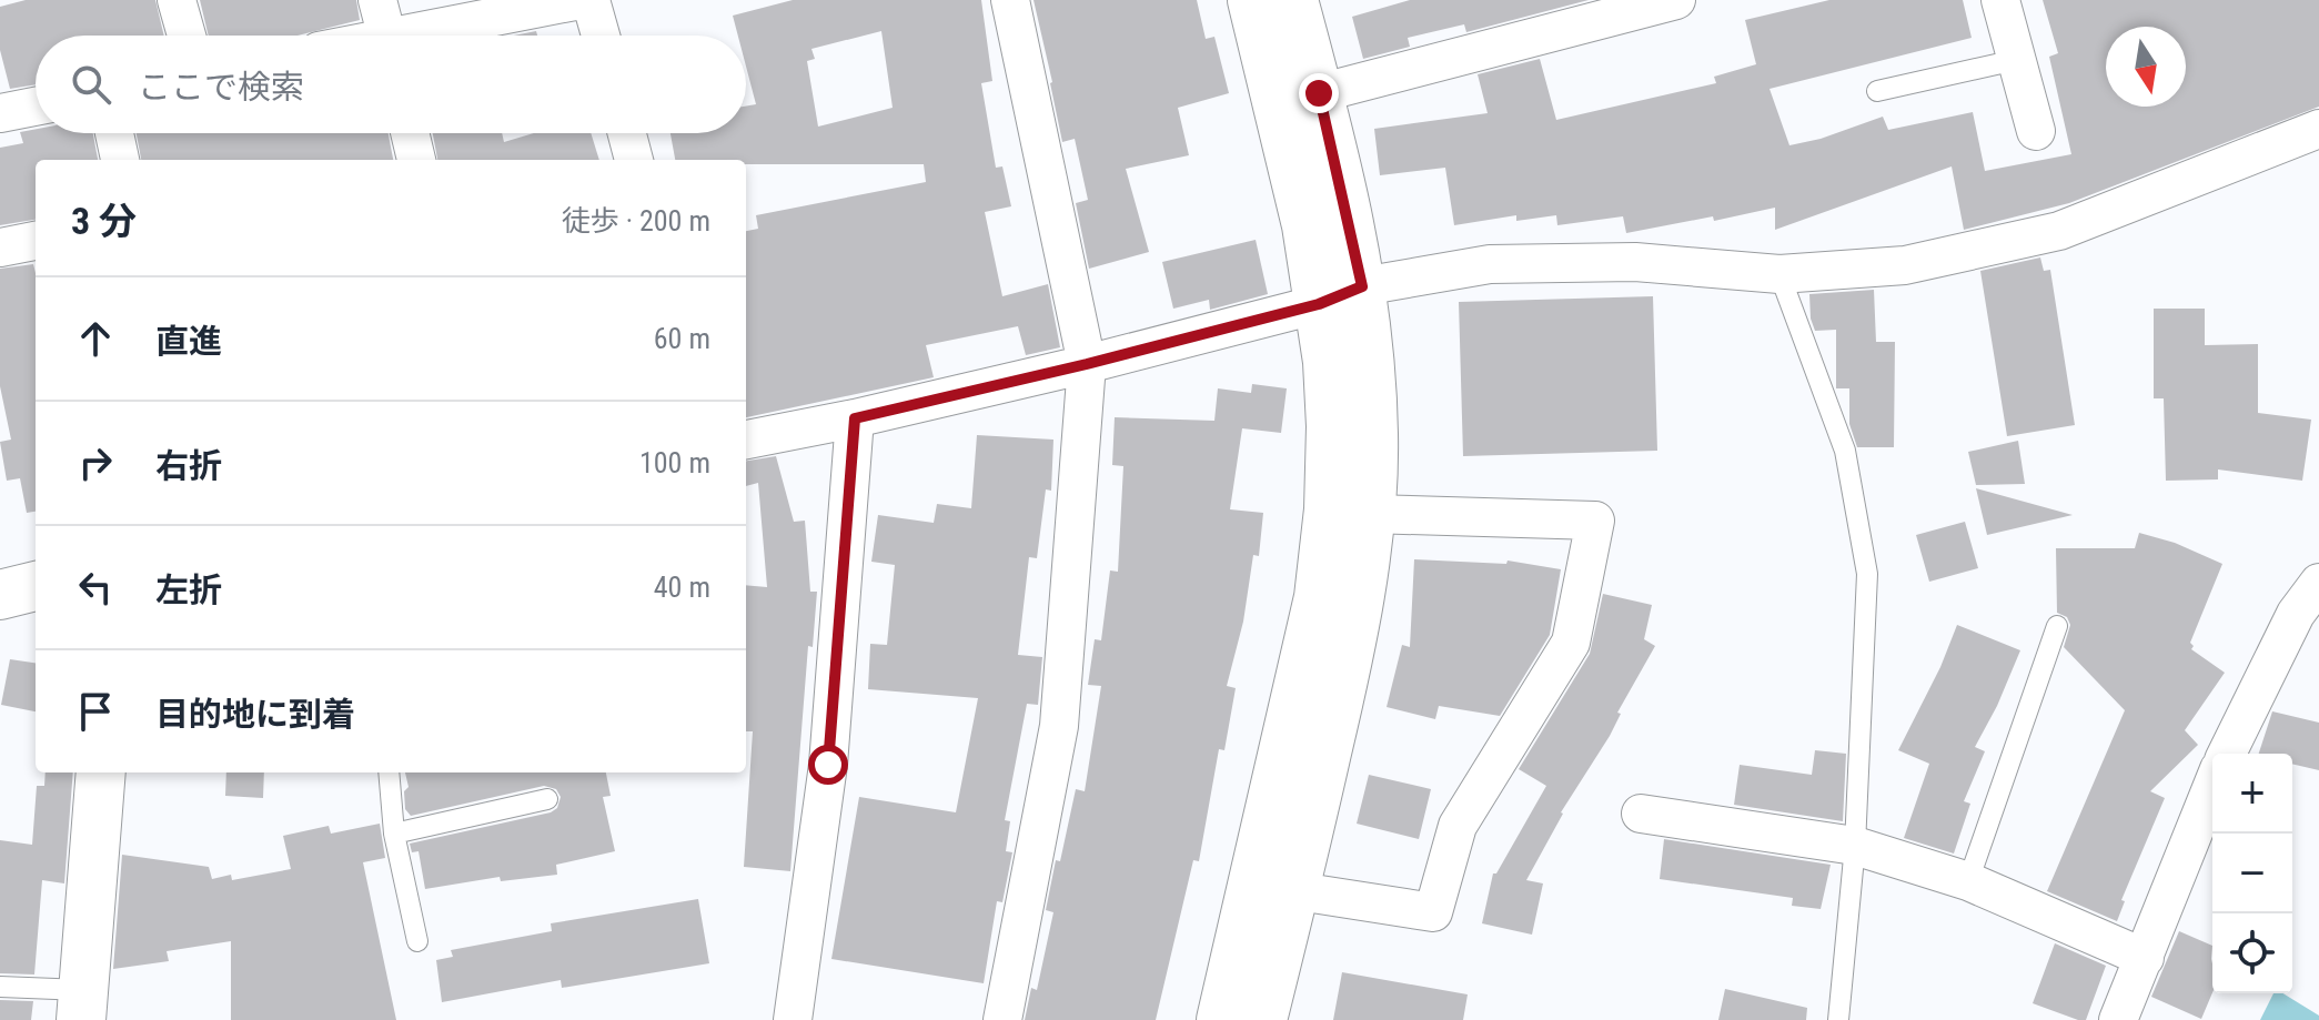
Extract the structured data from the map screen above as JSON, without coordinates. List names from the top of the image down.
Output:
{
  "north": "bottom",
  "page": {
    "search": "ここで検索",
    "heading": ["3 分", "徒歩 · 200 m"],
    "list": [
      ["直進", "60 m"],
      ["右折", "100 m"],
      ["左折", "40 m"],
      "目的地に到着"
    ],
    "map_buttons": ["+", "−"]
  }
}
